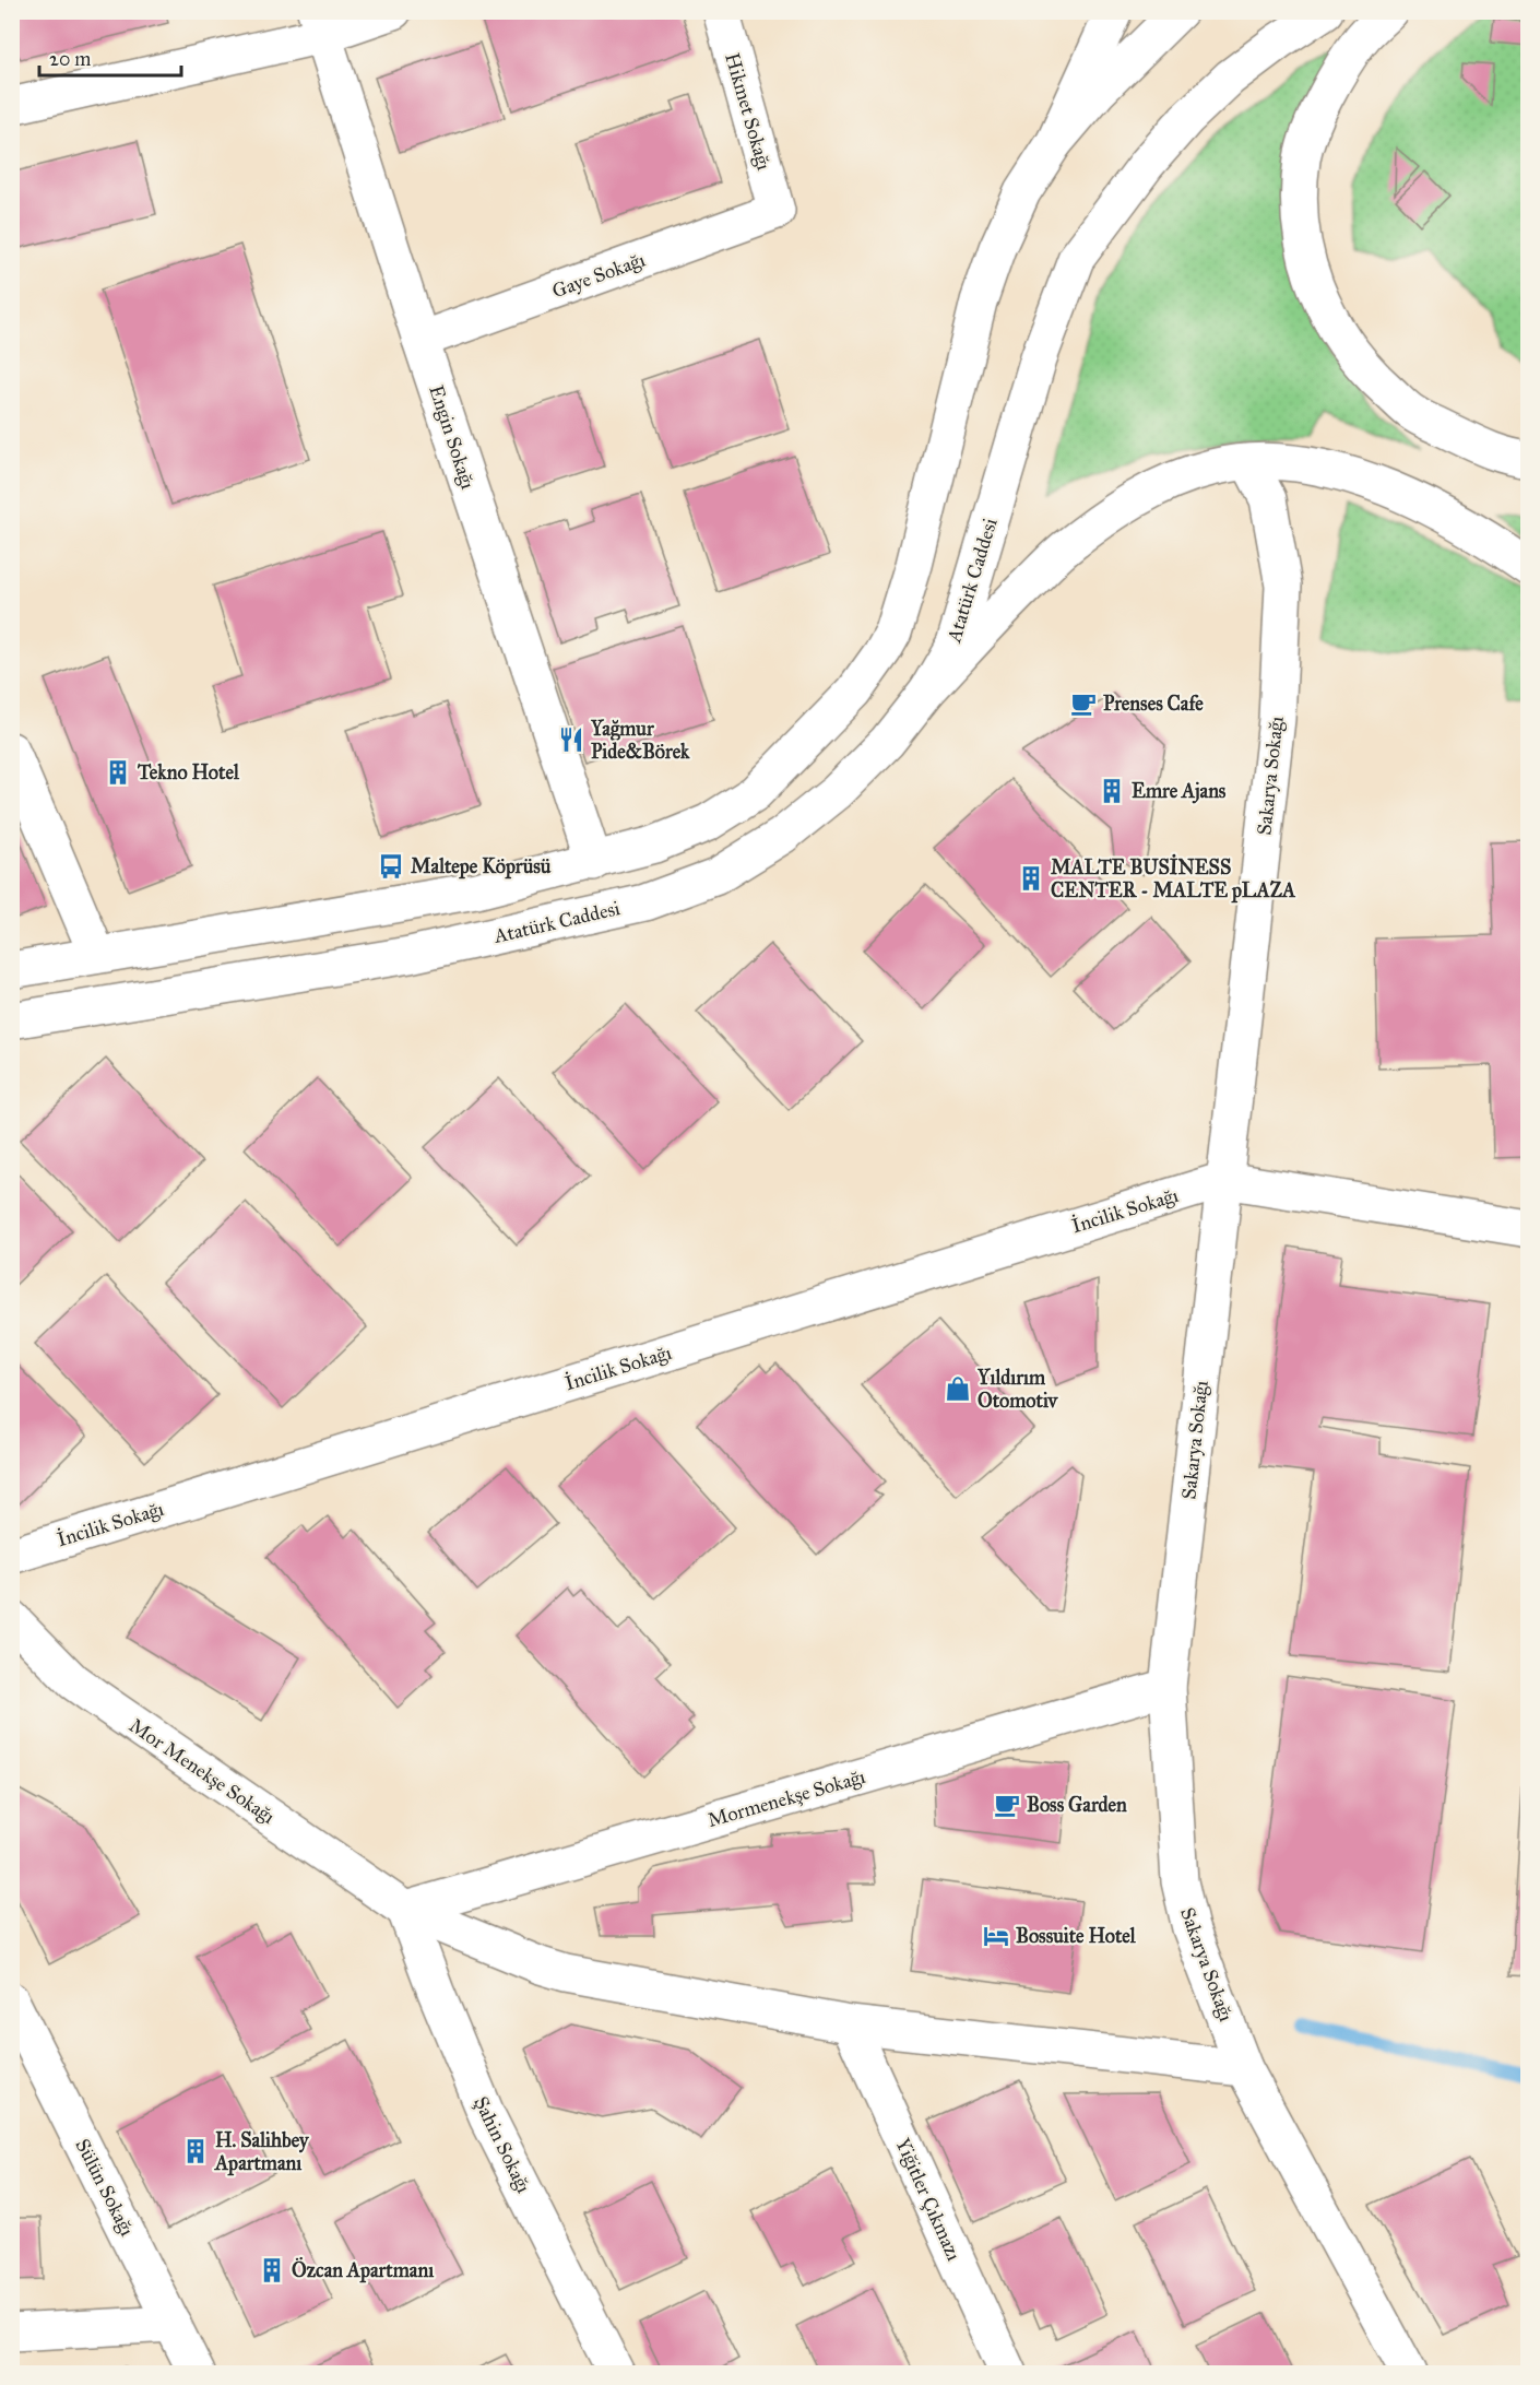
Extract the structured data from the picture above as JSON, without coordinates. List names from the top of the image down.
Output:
{
  "streets": {
    "main road": [
      "Hikmet Sokağı",
      "Gaye Sokağı",
      "Engin Sokağı",
      "Atatürk Caddesi",
      "Sakarya Sokağı",
      "İncilik Sokağı",
      "Mor Menekşe Sokağı",
      "Mormenekşe Sokağı",
      "Şahin Sokağı",
      "Sülün Sokağı",
      "Yiğitler Çıkmazı"
    ]
  },
  "crossings": [
    ["Hikmet Sokağı", "Gaye Sokağı"],
    ["Gaye Sokağı", "Engin Sokağı"],
    ["Sakarya Sokağı", "İncilik Sokağı"],
    ["Sakarya Sokağı", "Mor Menekşe Sokağı"],
    ["Sakarya Sokağı", "Mormenekşe Sokağı"],
    ["Mor Menekşe Sokağı", "Mormenekşe Sokağı"],
    ["Mor Menekşe Sokağı", "Şahin Sokağı"],
    ["Mor Menekşe Sokağı", "Yiğitler Çıkmazı"],
    ["Mormenekşe Sokağı", "Şahin Sokağı"]
  ],
  "places": {
    "cafe": ["Prenses Cafe", "Boss Garden"],
    "restaurant": ["Yağmur Pide&Börek"],
    "building": [
      "Tekno Hotel",
      "Emre Ajans",
      "MALTE BUSİNESS CENTER - MALTE pLAZA",
      "H. Salihbey Apartmanı",
      "Özcan Apartmanı"
    ],
    "bus stop": ["Maltepe Köprüsü"],
    "shop": ["Yıldırım Otomotiv"],
    "hotel": ["Bossuite Hotel"]
  },
  "scale_bar": "20 m"
}
